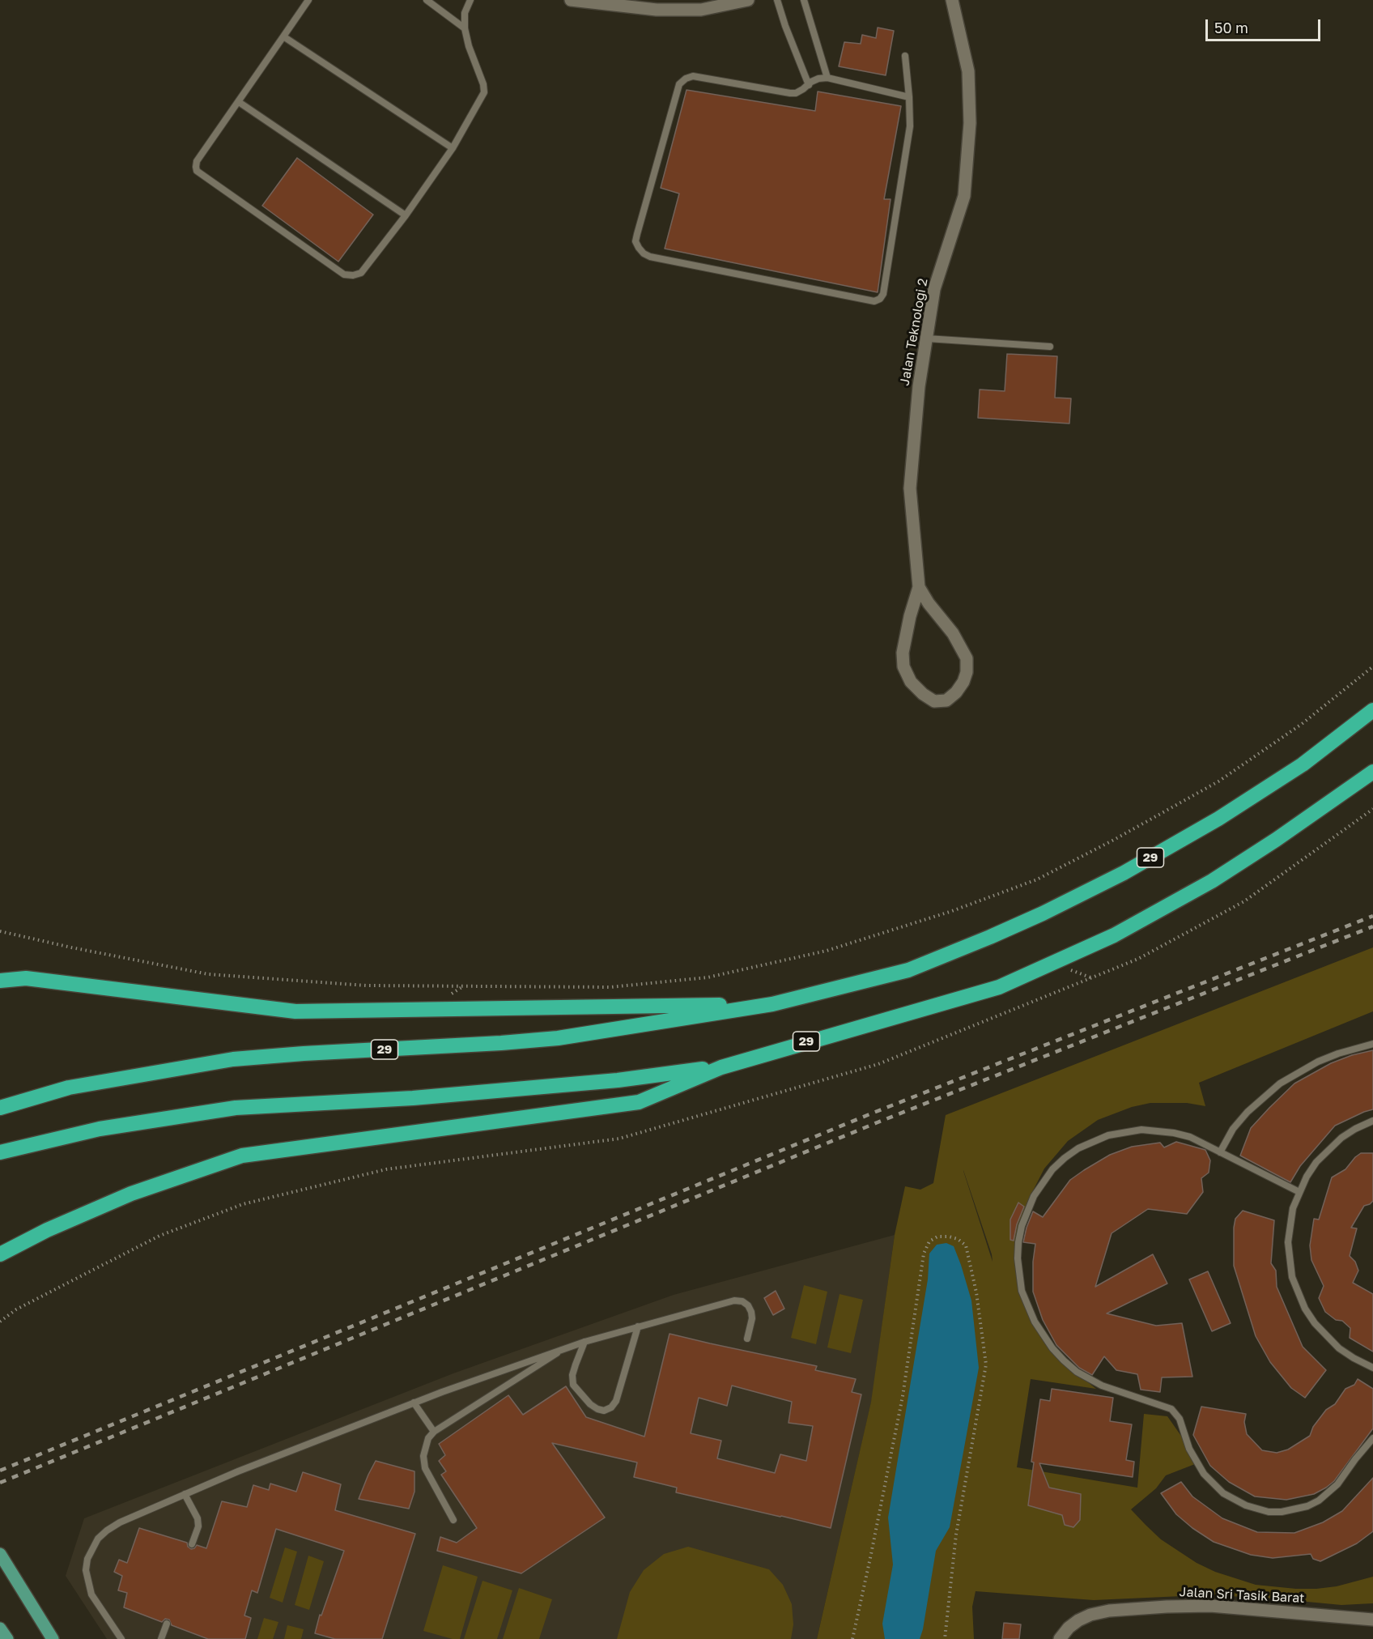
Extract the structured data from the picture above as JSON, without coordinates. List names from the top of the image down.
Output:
{
  "streets": {
    "highway": ["29"],
    "street": ["Jalan Teknologi 2", "Jalan Sri Tasik Barat"]
  },
  "scale_bar": "50 m"
}
